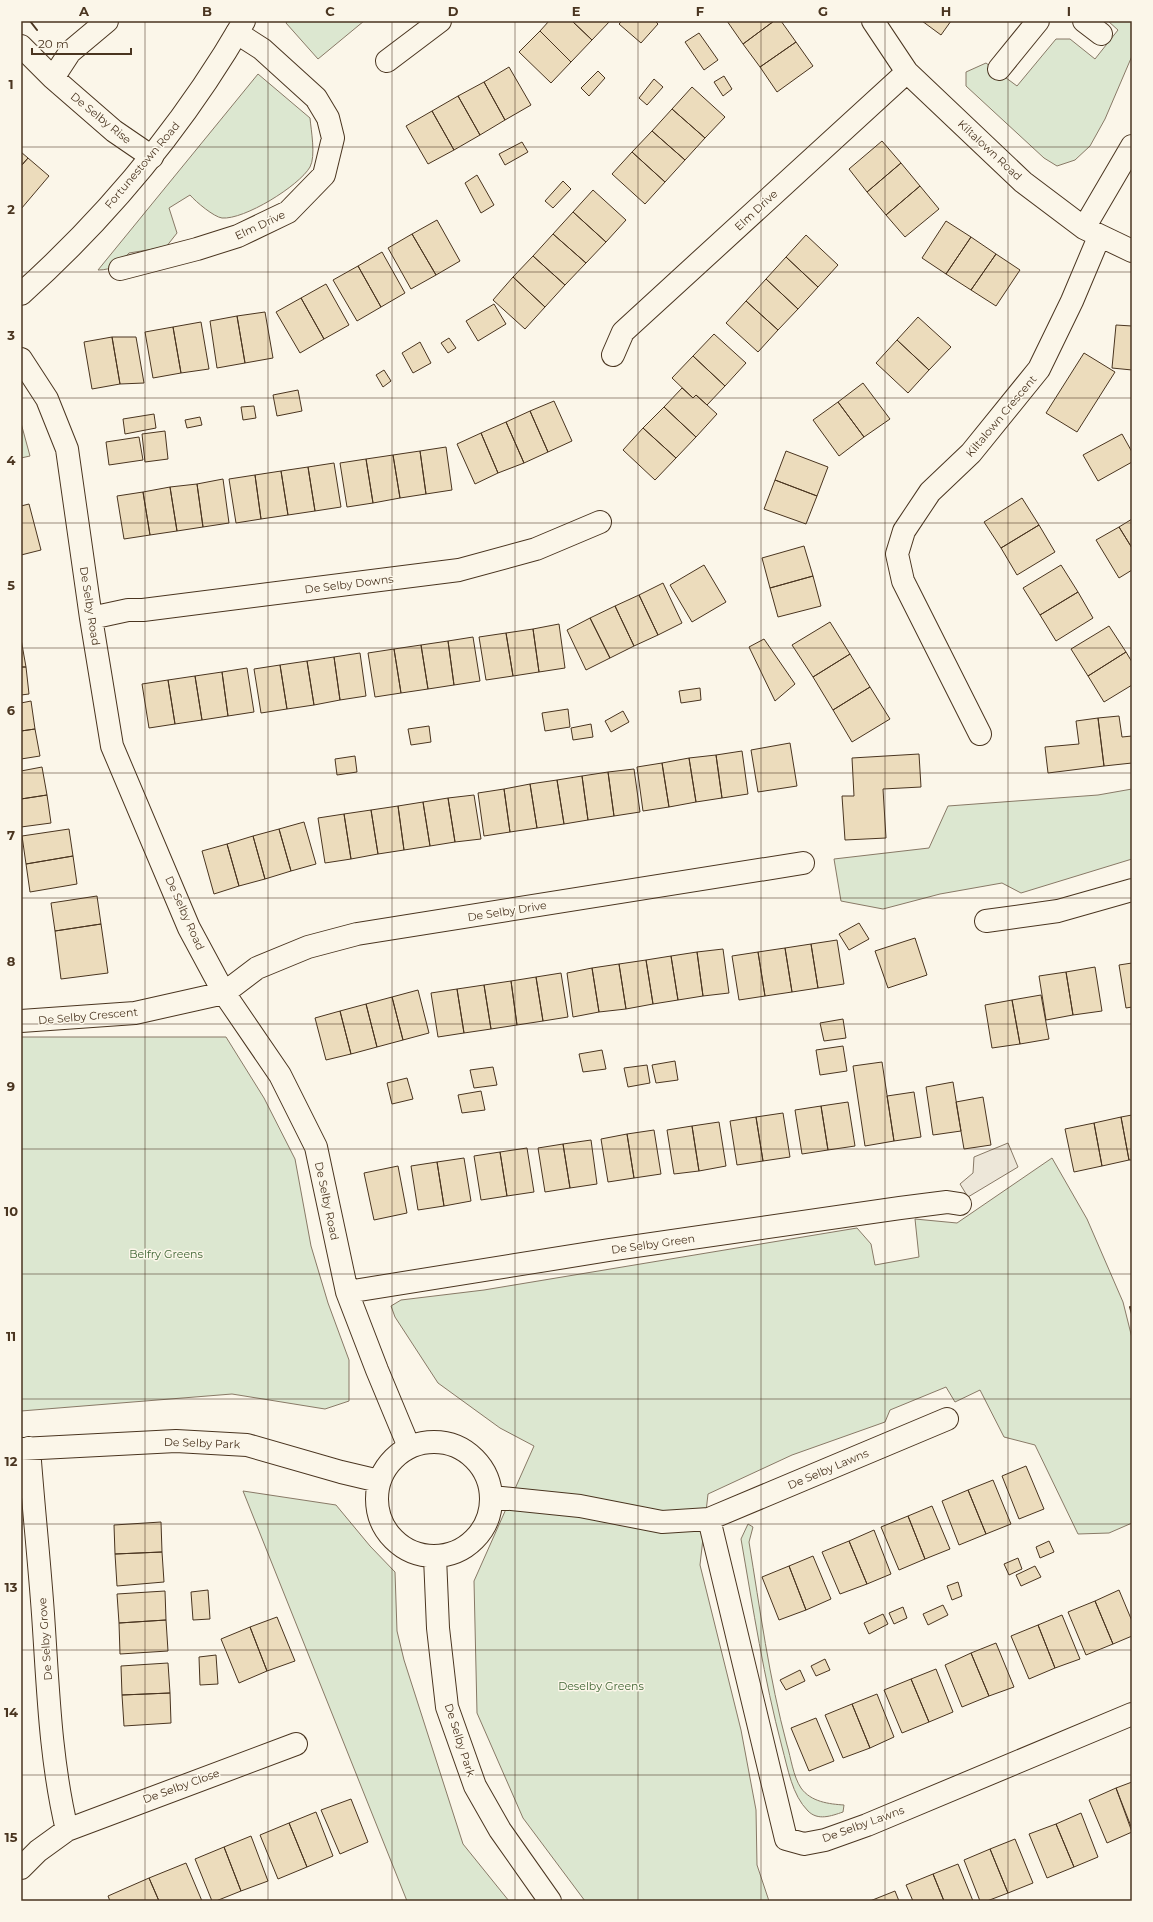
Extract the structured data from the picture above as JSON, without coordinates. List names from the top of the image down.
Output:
{
  "streets": {
    "street": [
      "De Selby Rise",
      "Kiltalown Road",
      "Fortunestown Road",
      "Elm Drive",
      "Kiltalown Crescent",
      "De Selby Downs",
      "De Selby Road",
      "De Selby Drive",
      "De Selby Crescent",
      "De Selby Green",
      "De Selby Park",
      "De Selby Lawns",
      "De Selby Grove",
      "De Selby Close"
    ]
  },
  "crossings": [
    ["De Selby Rise", "Fortunestown Road"],
    ["Kiltalown Road", "Elm Drive"],
    ["Kiltalown Road", "Kiltalown Crescent"],
    ["Fortunestown Road", "Elm Drive"],
    ["De Selby Downs", "De Selby Road"],
    ["De Selby Road", "De Selby Drive"],
    ["De Selby Road", "De Selby Crescent"],
    ["De Selby Road", "De Selby Green"],
    ["De Selby Road", "De Selby Park"],
    ["De Selby Road", "De Selby Lawns"],
    ["De Selby Drive", "De Selby Crescent"],
    ["De Selby Park", "De Selby Lawns"],
    ["De Selby Park", "De Selby Grove"],
    ["De Selby Grove", "De Selby Close"]
  ],
  "parks": ["Belfry Greens", "Deselby Greens"],
  "scale_bar": "20 m",
  "grid": {
    "columns": [
      "A",
      "B",
      "C",
      "D",
      "E",
      "F",
      "G",
      "H",
      "I"
    ],
    "rows": [
      "1",
      "2",
      "3",
      "4",
      "5",
      "6",
      "7",
      "8",
      "9",
      "10",
      "11",
      "12",
      "13",
      "14",
      "15"
    ]
  }
}
